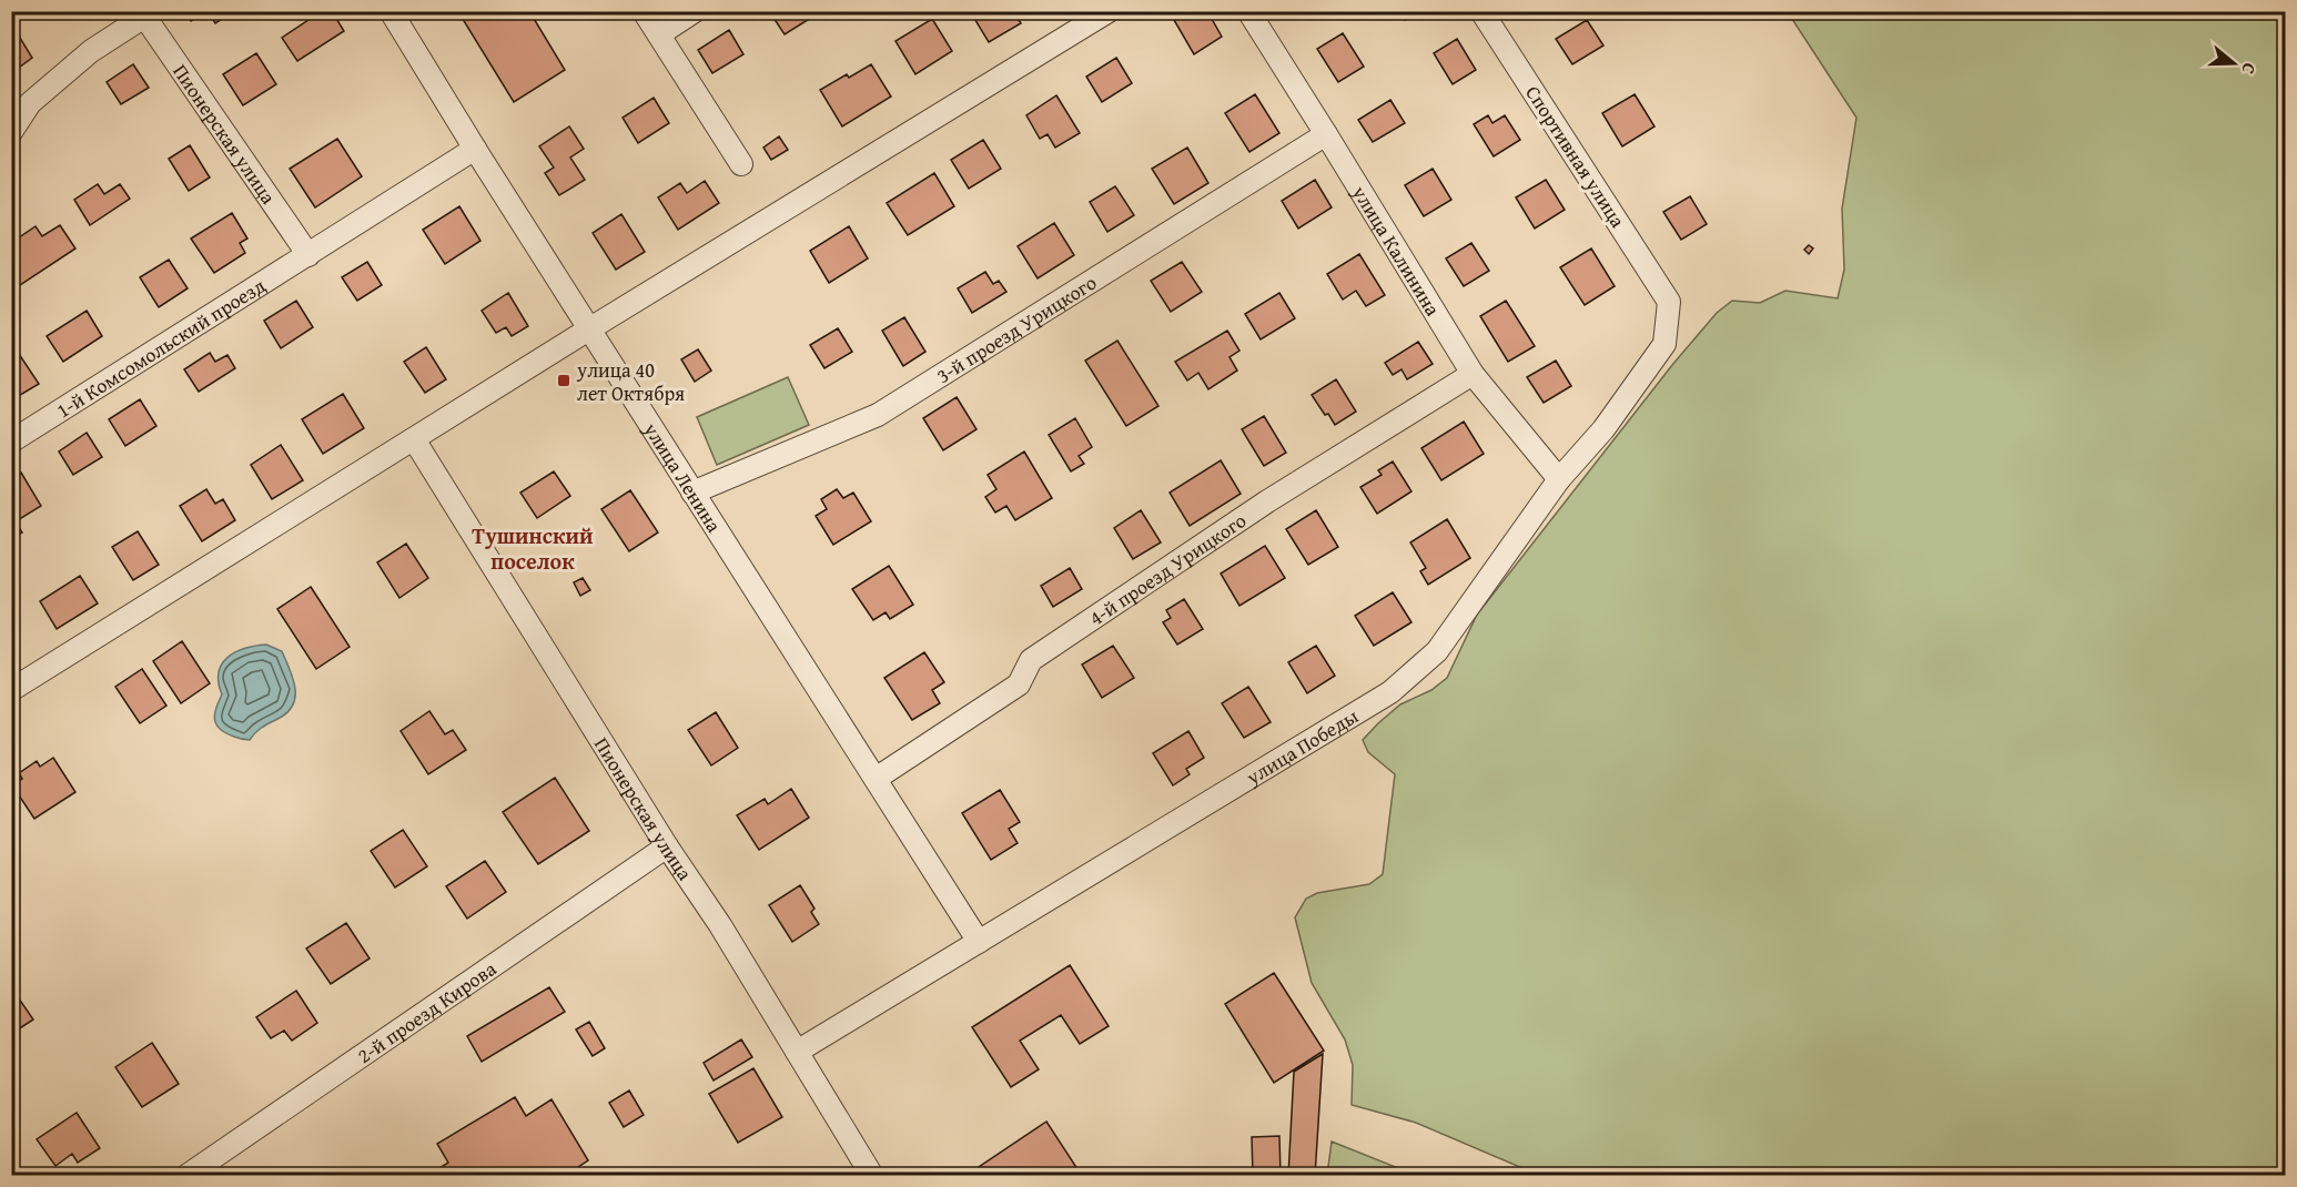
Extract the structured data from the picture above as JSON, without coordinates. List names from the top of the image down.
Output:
{
  "streets": {
    "street": [
      "Пионерская улица",
      "Спортивная улица",
      "улица Калинина",
      "3-й проезд Урицкого",
      "1-й Комсомольский проезд",
      "улица Ленина",
      "4-й проезд Урицкого",
      "улица Победы",
      "2-й проезд Кирова"
    ]
  },
  "crossings": [
    ["Пионерская улица", "1-й Комсомольский проезд"],
    ["Пионерская улица", "улица Победы"],
    ["Пионерская улица", "2-й проезд Кирова"],
    ["Спортивная улица", "улица Победы"],
    ["улица Калинина", "3-й проезд Урицкого"],
    ["улица Калинина", "4-й проезд Урицкого"],
    ["улица Калинина", "улица Победы"],
    ["3-й проезд Урицкого", "улица Ленина"],
    ["1-й Комсомольский проезд", "улица Ленина"],
    ["улица Ленина", "4-й проезд Урицкого"],
    ["улица Ленина", "улица Победы"]
  ],
  "districts": ["Тушинский поселок"],
  "places": {
    "transit": ["улица 40 лет Октября"]
  },
  "north": "right"
}
